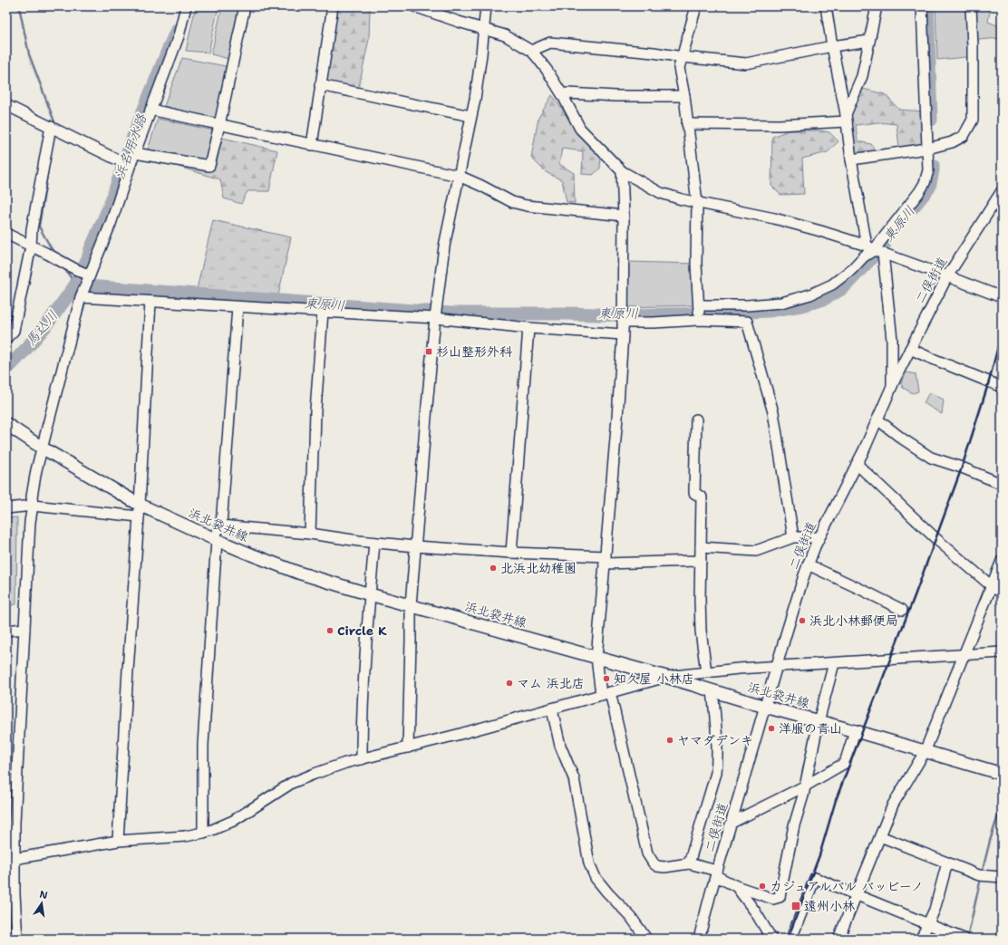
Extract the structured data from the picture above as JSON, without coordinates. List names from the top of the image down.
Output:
{
  "streets": {
    "main road": ["浜北袋井線"],
    "street": ["二俣街道"]
  },
  "crossings": [
    ["二俣街道", "浜北袋井線"]
  ],
  "water": ["浜名用水路", "東原川", "馬込川"],
  "places": {
    "transit": ["杉山整形外科", "遠州小林"],
    "other": [
      "北浜北幼稚園",
      "浜北小林郵便局",
      "Circle K",
      "知久屋 小林店",
      "マム 浜北店",
      "洋服の青山",
      "ヤマダデンキ",
      "カジュアルバル バッビーノ"
    ]
  },
  "north": "top"
}
